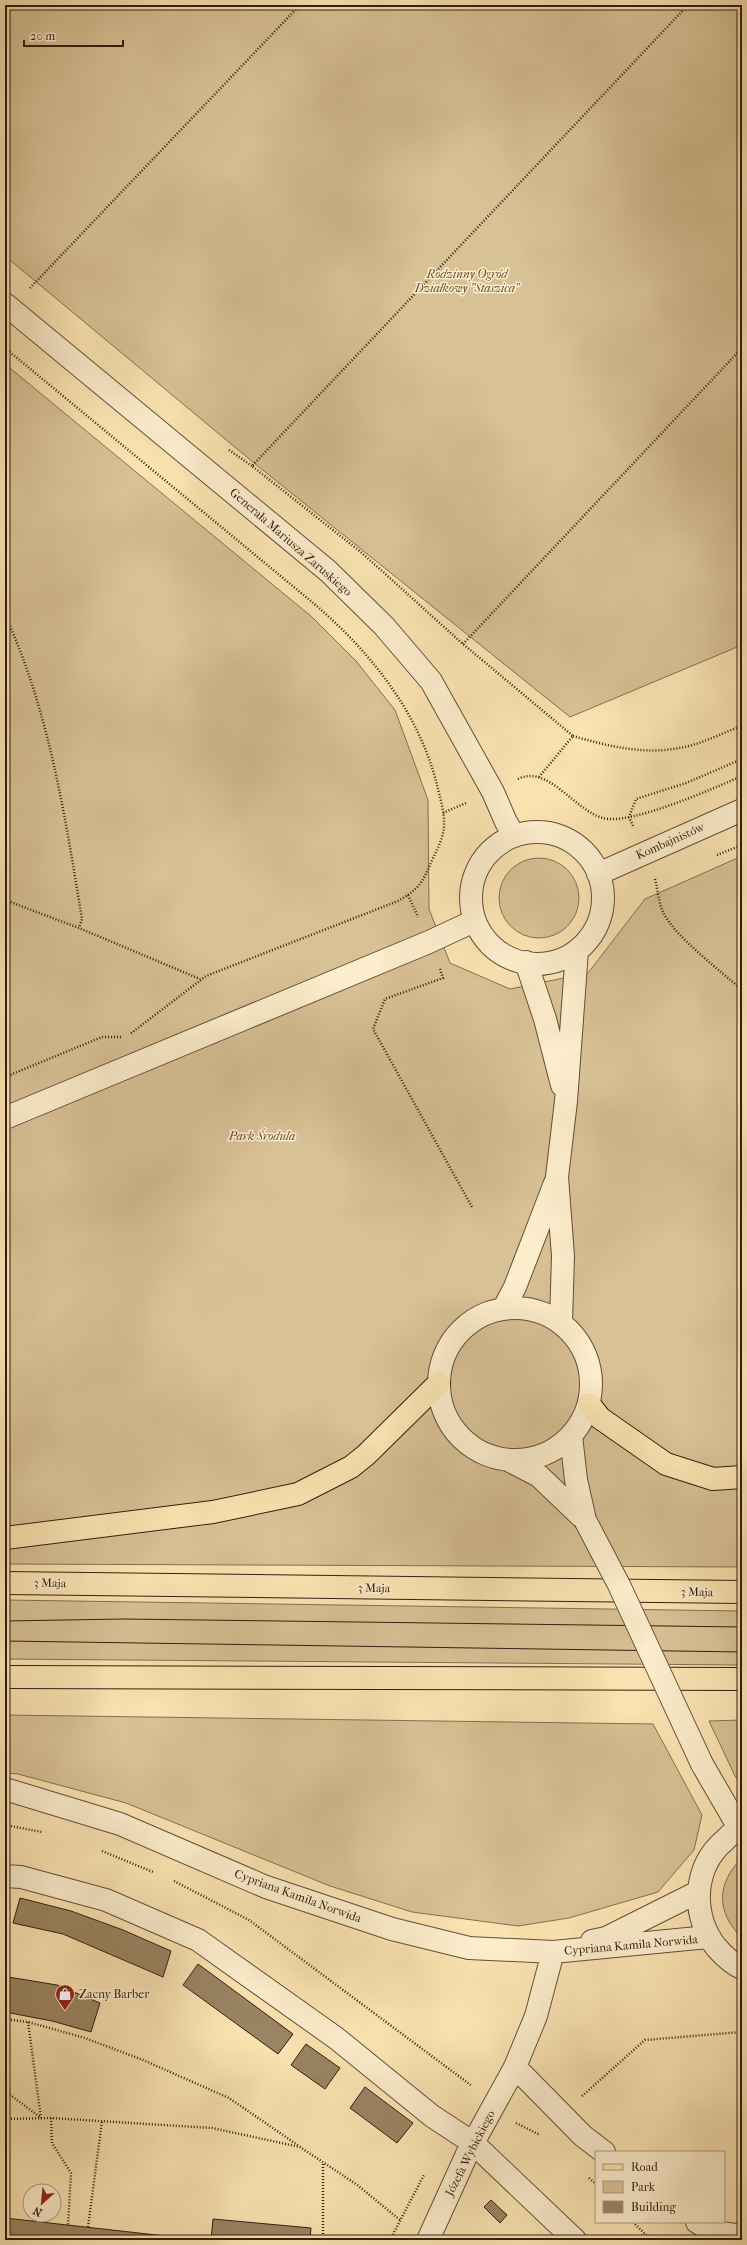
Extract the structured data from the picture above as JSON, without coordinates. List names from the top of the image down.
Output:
{
  "streets": {
    "main road": ["3 Maja"],
    "street": [
      "Generała Mariusza Zaruskiego",
      "Kombajnistów",
      "Cypriana Kamila Norwida",
      "Józefa Wybickiego"
    ]
  },
  "crossings": [
    ["Generała Mariusza Zaruskiego", "Kombajnistów"],
    ["Cypriana Kamila Norwida", "Józefa Wybickiego"]
  ],
  "parks": ["Rodzinny Ogród Działkowy \"Staszica\"", "Park Środula"],
  "places": {
    "shop": ["Zacny Barber"]
  },
  "legend": ["Road", "Park", "Building"],
  "scale_bar": "20 m",
  "north": "bottom left"
}
